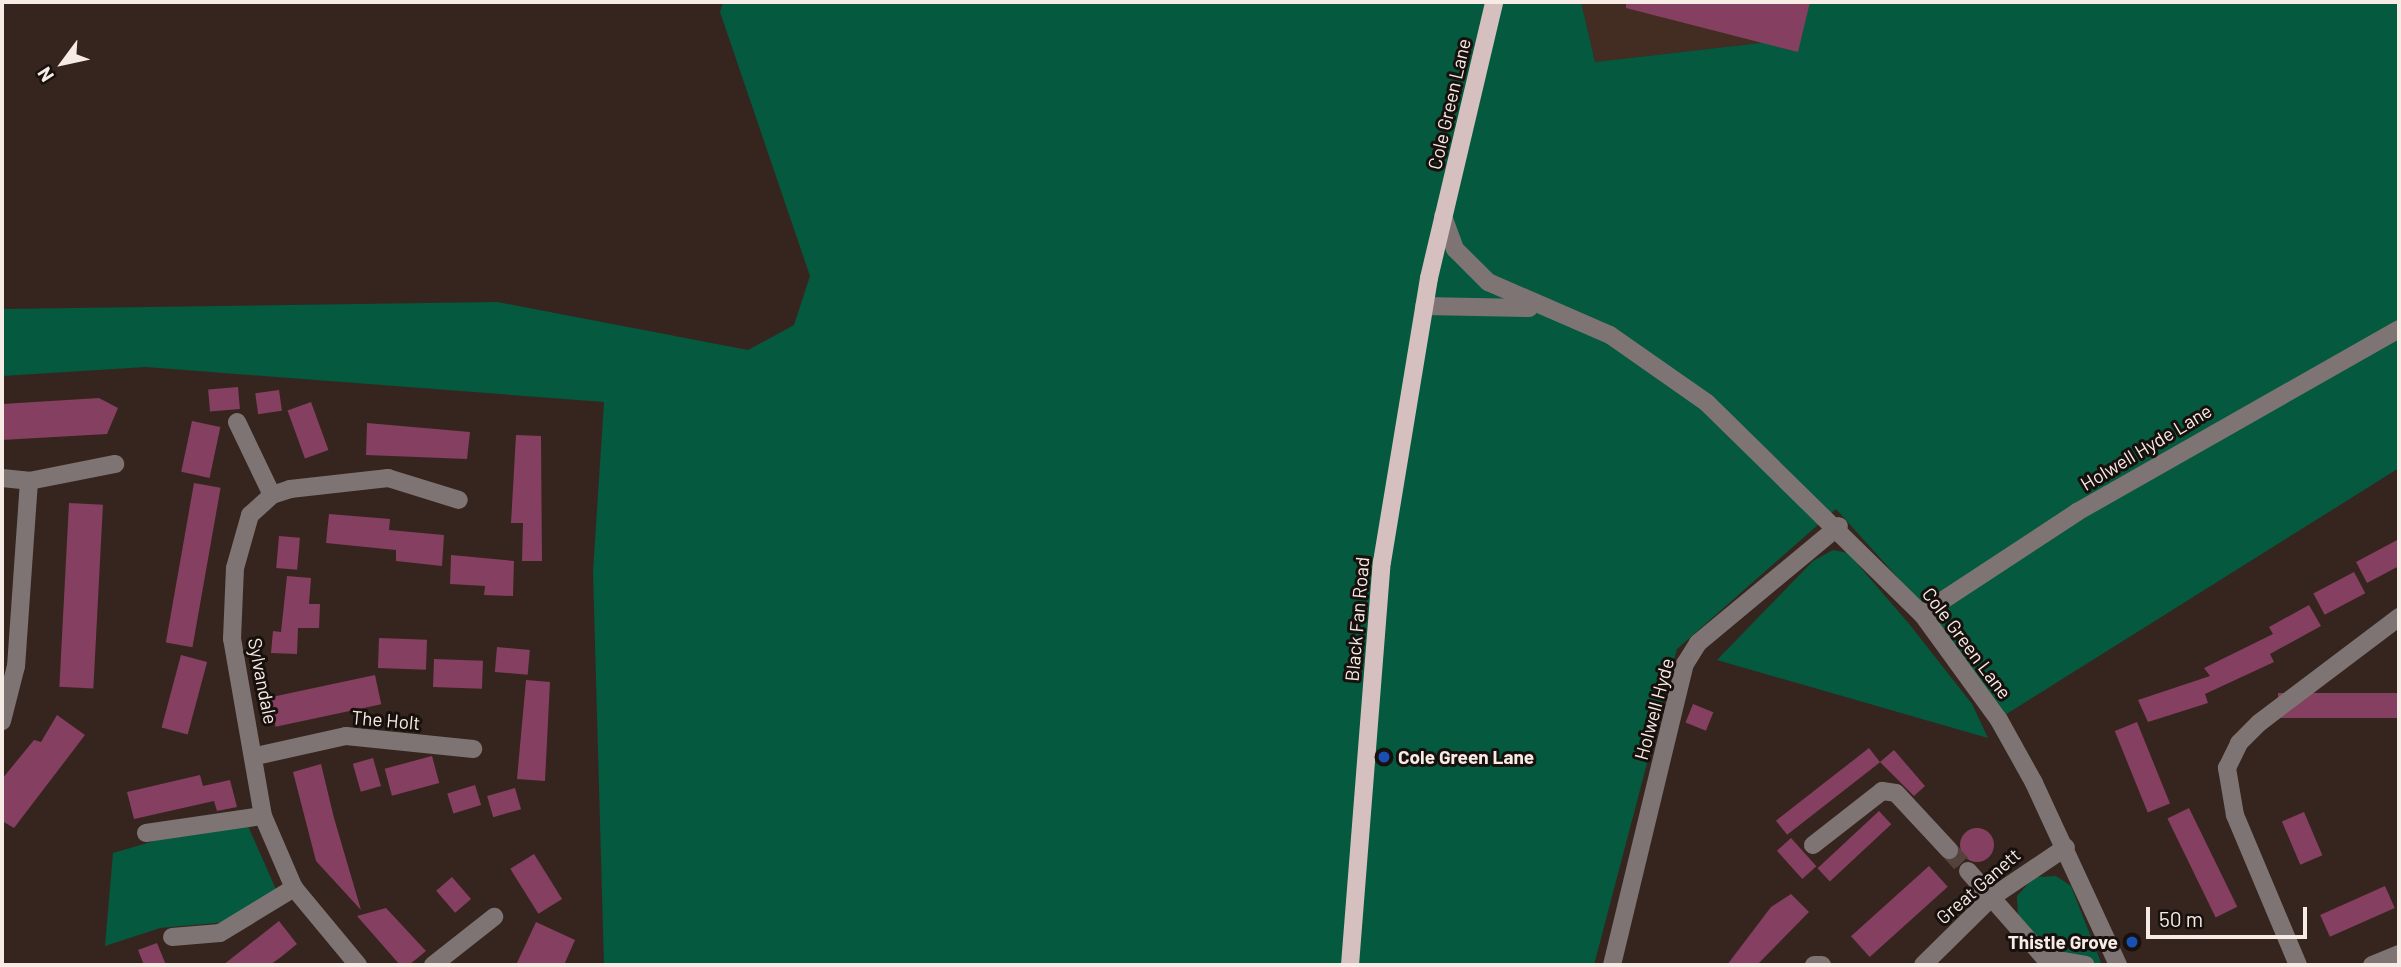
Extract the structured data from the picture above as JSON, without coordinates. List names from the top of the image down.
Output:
{
  "streets": {
    "main road": ["Cole Green Lane", "Black Fan Road"],
    "street": [
      "Holwell Hyde Lane",
      "Sylvandale",
      "Holwell Hyde",
      "The Holt",
      "Great Ganett"
    ]
  },
  "crossings": [
    ["Cole Green Lane", "Holwell Hyde Lane"],
    ["Cole Green Lane", "Black Fan Road"],
    ["Cole Green Lane", "Holwell Hyde"],
    ["Cole Green Lane", "Great Ganett"],
    ["Sylvandale", "The Holt"]
  ],
  "places": ["Cole Green Lane", "Thistle Grove"],
  "scale_bar": "50 m",
  "north": "bottom left"
}
